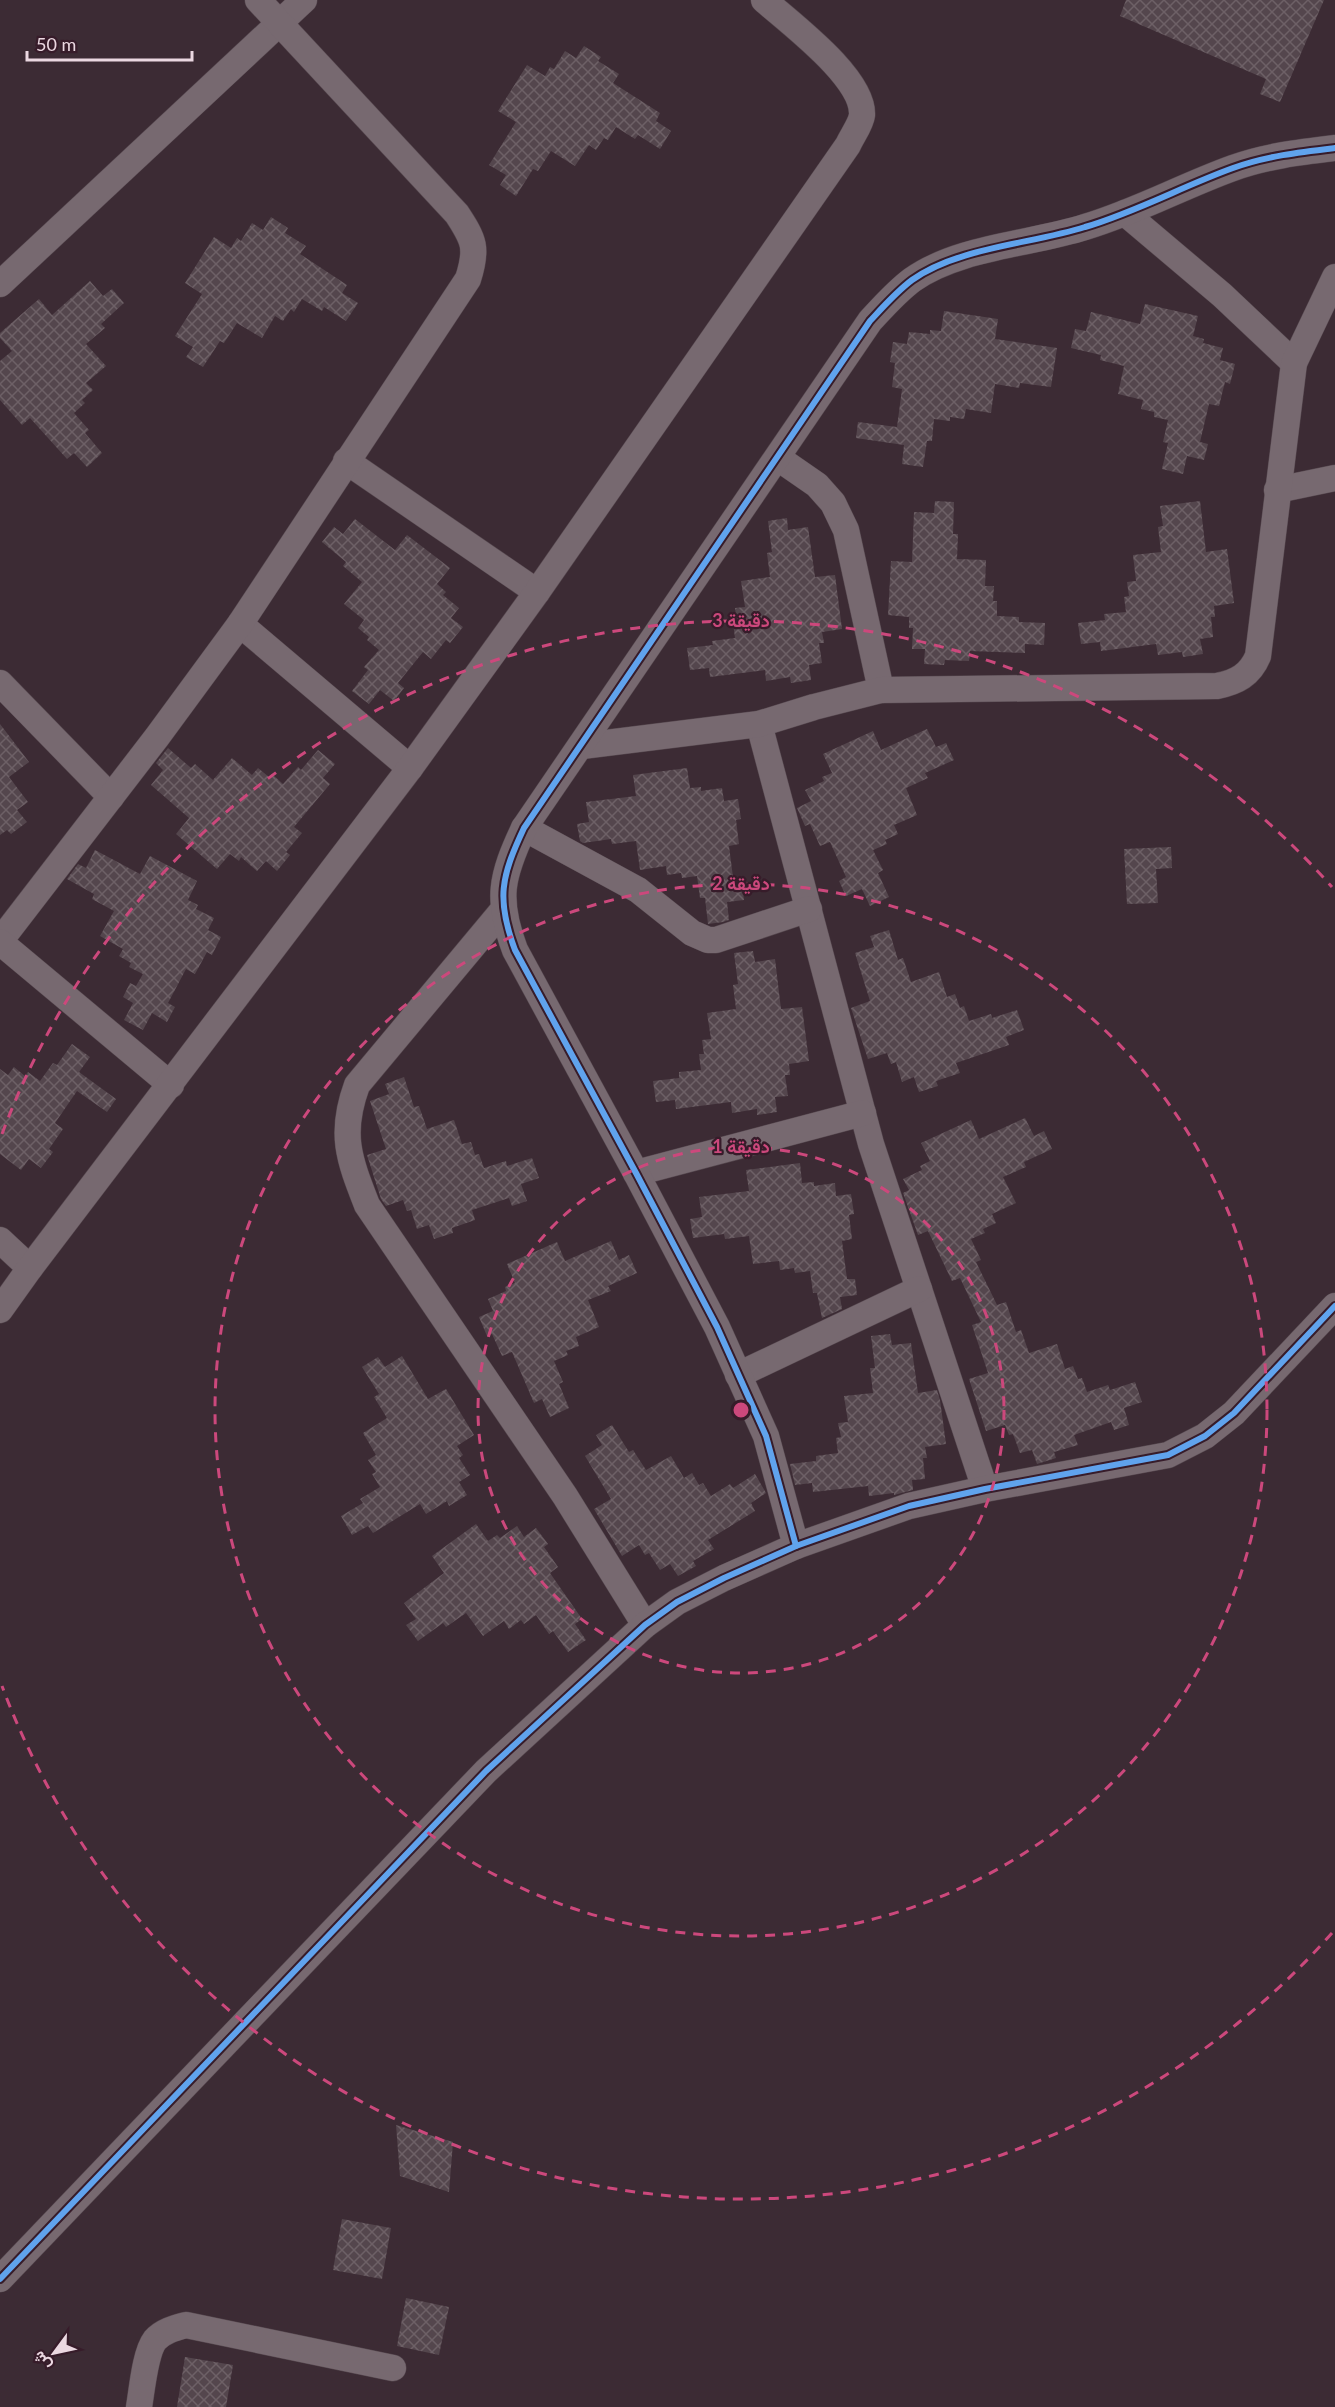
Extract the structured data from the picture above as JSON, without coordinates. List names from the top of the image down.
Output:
{
  "scale_bar": "50 m",
  "north": "bottom left",
  "rings": ["3 دقيقة", "2 دقيقة", "1 دقيقة"]
}
